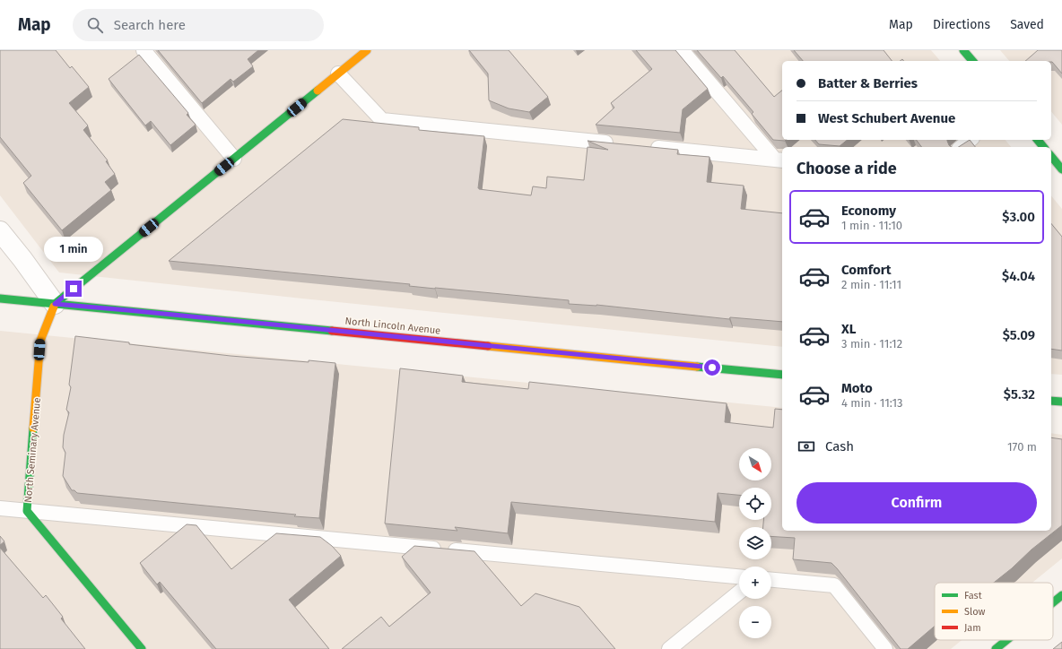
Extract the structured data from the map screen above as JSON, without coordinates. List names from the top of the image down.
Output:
{
  "streets": {
    "main road": ["North Lincoln Avenue", "North Seminary Avenue"]
  },
  "crossings": [
    ["North Lincoln Avenue", "North Seminary Avenue"]
  ],
  "legend": ["Fast", "Slow", "Jam"],
  "north": "bottom right",
  "page": {
    "header": "Map",
    "search": "Search here",
    "nav": ["Map", "Directions", "Saved"],
    "banner": ["Batter & Berries", "West Schubert Avenue"],
    "heading": "Choose a ride",
    "list": [
      {
        "name": "Economy",
        "note": "1 min · 11:10",
        "value": "$3.00"
      },
      {
        "name": "Comfort",
        "note": "2 min · 11:11",
        "value": "$4.04"
      },
      {
        "name": "XL",
        "note": "3 min · 11:12",
        "value": "$5.09"
      },
      {
        "name": "Moto",
        "note": "4 min · 11:13",
        "value": "$5.32"
      }
    ],
    "bubble": "1 min",
    "pay": ["Cash", "170 m"],
    "map_buttons": ["+", "−"],
    "buttons": "Confirm"
  }
}
